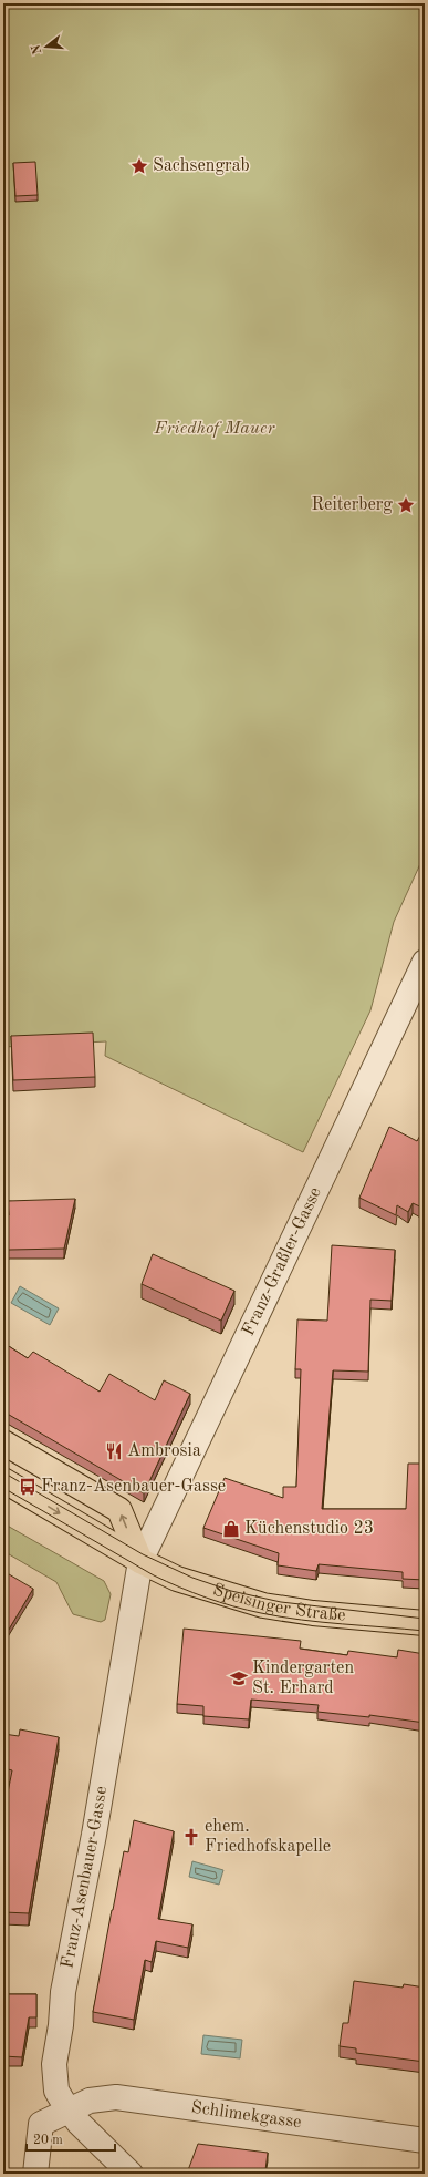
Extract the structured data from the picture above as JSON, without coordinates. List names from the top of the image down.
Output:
{
  "streets": {
    "main road": ["Speisinger Straße"],
    "street": ["Franz-Graßler-Gasse", "Franz-Asenbauer-Gasse", "Schlimekgasse"]
  },
  "crossings": [
    ["Franz-Graßler-Gasse", "Speisinger Straße"],
    ["Franz-Graßler-Gasse", "Franz-Asenbauer-Gasse"],
    ["Speisinger Straße", "Franz-Asenbauer-Gasse"],
    ["Franz-Asenbauer-Gasse", "Schlimekgasse"]
  ],
  "parks": ["Friedhof Mauer"],
  "places": {
    "place": ["Sachsengrab", "Reiterberg"],
    "restaurant": ["Ambrosia"],
    "bus stop": ["Franz-Asenbauer-Gasse"],
    "shop": ["Küchenstudio 23"],
    "school or university": ["Kindergarten St. Erhard"],
    "church": ["ehem. Friedhofskapelle"]
  },
  "scale_bar": "20 m",
  "north": "left"
}
